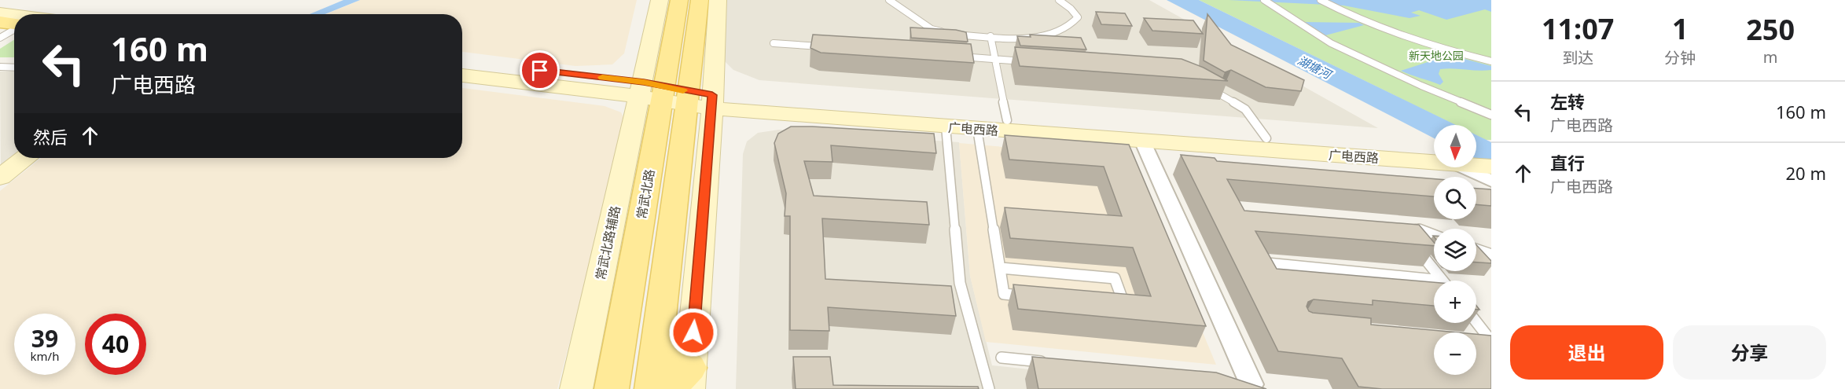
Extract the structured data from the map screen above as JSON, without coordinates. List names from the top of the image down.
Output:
{
  "streets": {
    "main road": ["广电西路", "常武北路", "常武北路辅路"]
  },
  "crossings": [
    ["广电西路", "常武北路"],
    ["广电西路", "常武北路辅路"],
    ["常武北路", "常武北路辅路"]
  ],
  "water": ["湖塘河"],
  "parks": ["新天地公园"],
  "north": "bottom",
  "page": {
    "eta": [
      "11:07",
      "到达",
      "1",
      "分钟",
      "250",
      "m"
    ],
    "turn": ["160 m", "广电西路"],
    "list": [
      {
        "name": "左转",
        "note": "广电西路",
        "value": "160 m"
      },
      {
        "name": "直行",
        "note": "广电西路",
        "value": "20 m"
      }
    ],
    "then": "然后",
    "map_buttons": ["+", "−"],
    "speed": "39 km/h",
    "limit": "40",
    "buttons": ["退出", "分享"]
  }
}
